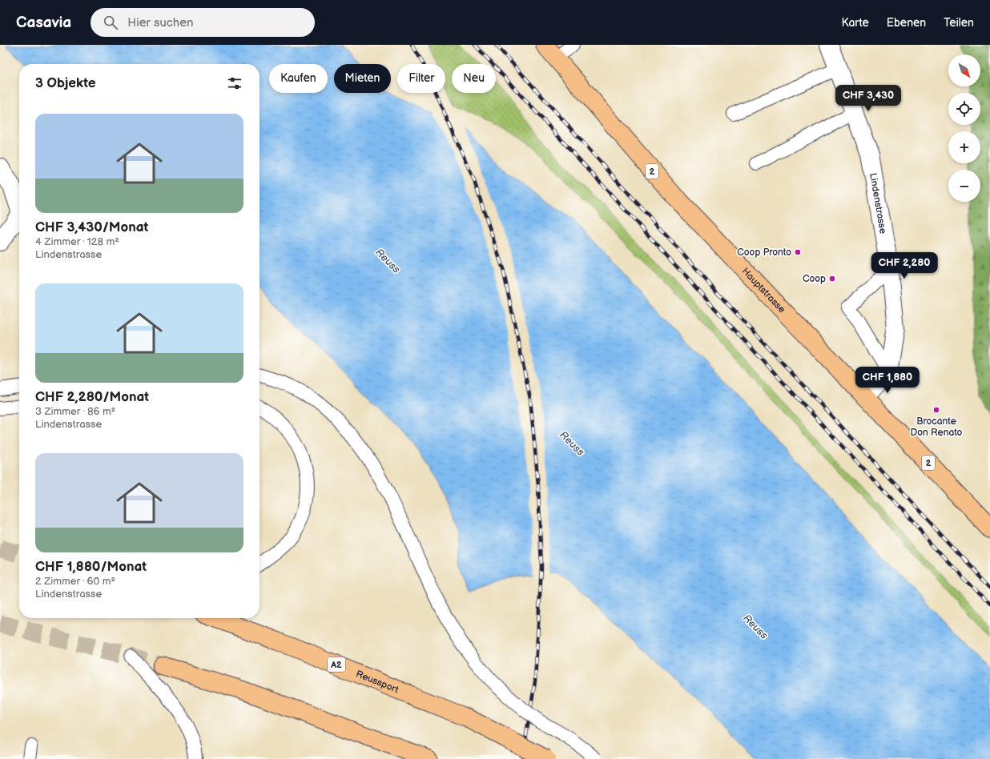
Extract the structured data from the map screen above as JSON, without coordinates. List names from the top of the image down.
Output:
{
  "streets": {
    "main road": [
      "2",
      "Hauptstrasse",
      "A2",
      "Reussport"
    ],
    "street": ["Lindenstrasse"]
  },
  "crossings": [
    ["Lindenstrasse", "Hauptstrasse"]
  ],
  "water": ["Reuss"],
  "places": ["Coop Pronto", "Coop", "Brocante Don Renato"],
  "north": "bottom right",
  "page": {
    "header": "Casavia",
    "search": "Hier suchen",
    "nav": ["Karte", "Ebenen", "Teilen"],
    "map_buttons": ["+", "−"],
    "chip": [
      "Kaufen",
      "Mieten",
      "Filter",
      "Neu"
    ],
    "heading": "3 Objekte",
    "price": ["CHF 3,430", "CHF 2,280", "CHF 1,880"],
    "list": [
      {
        "name": "CHF 3,430/Monat",
        "note": "4 Zimmer · 128 m² · Lindenstrasse"
      },
      {
        "name": "CHF 2,280/Monat",
        "note": "3 Zimmer · 86 m² · Lindenstrasse"
      },
      {
        "name": "CHF 1,880/Monat",
        "note": "2 Zimmer · 60 m² · Lindenstrasse"
      }
    ]
  }
}
